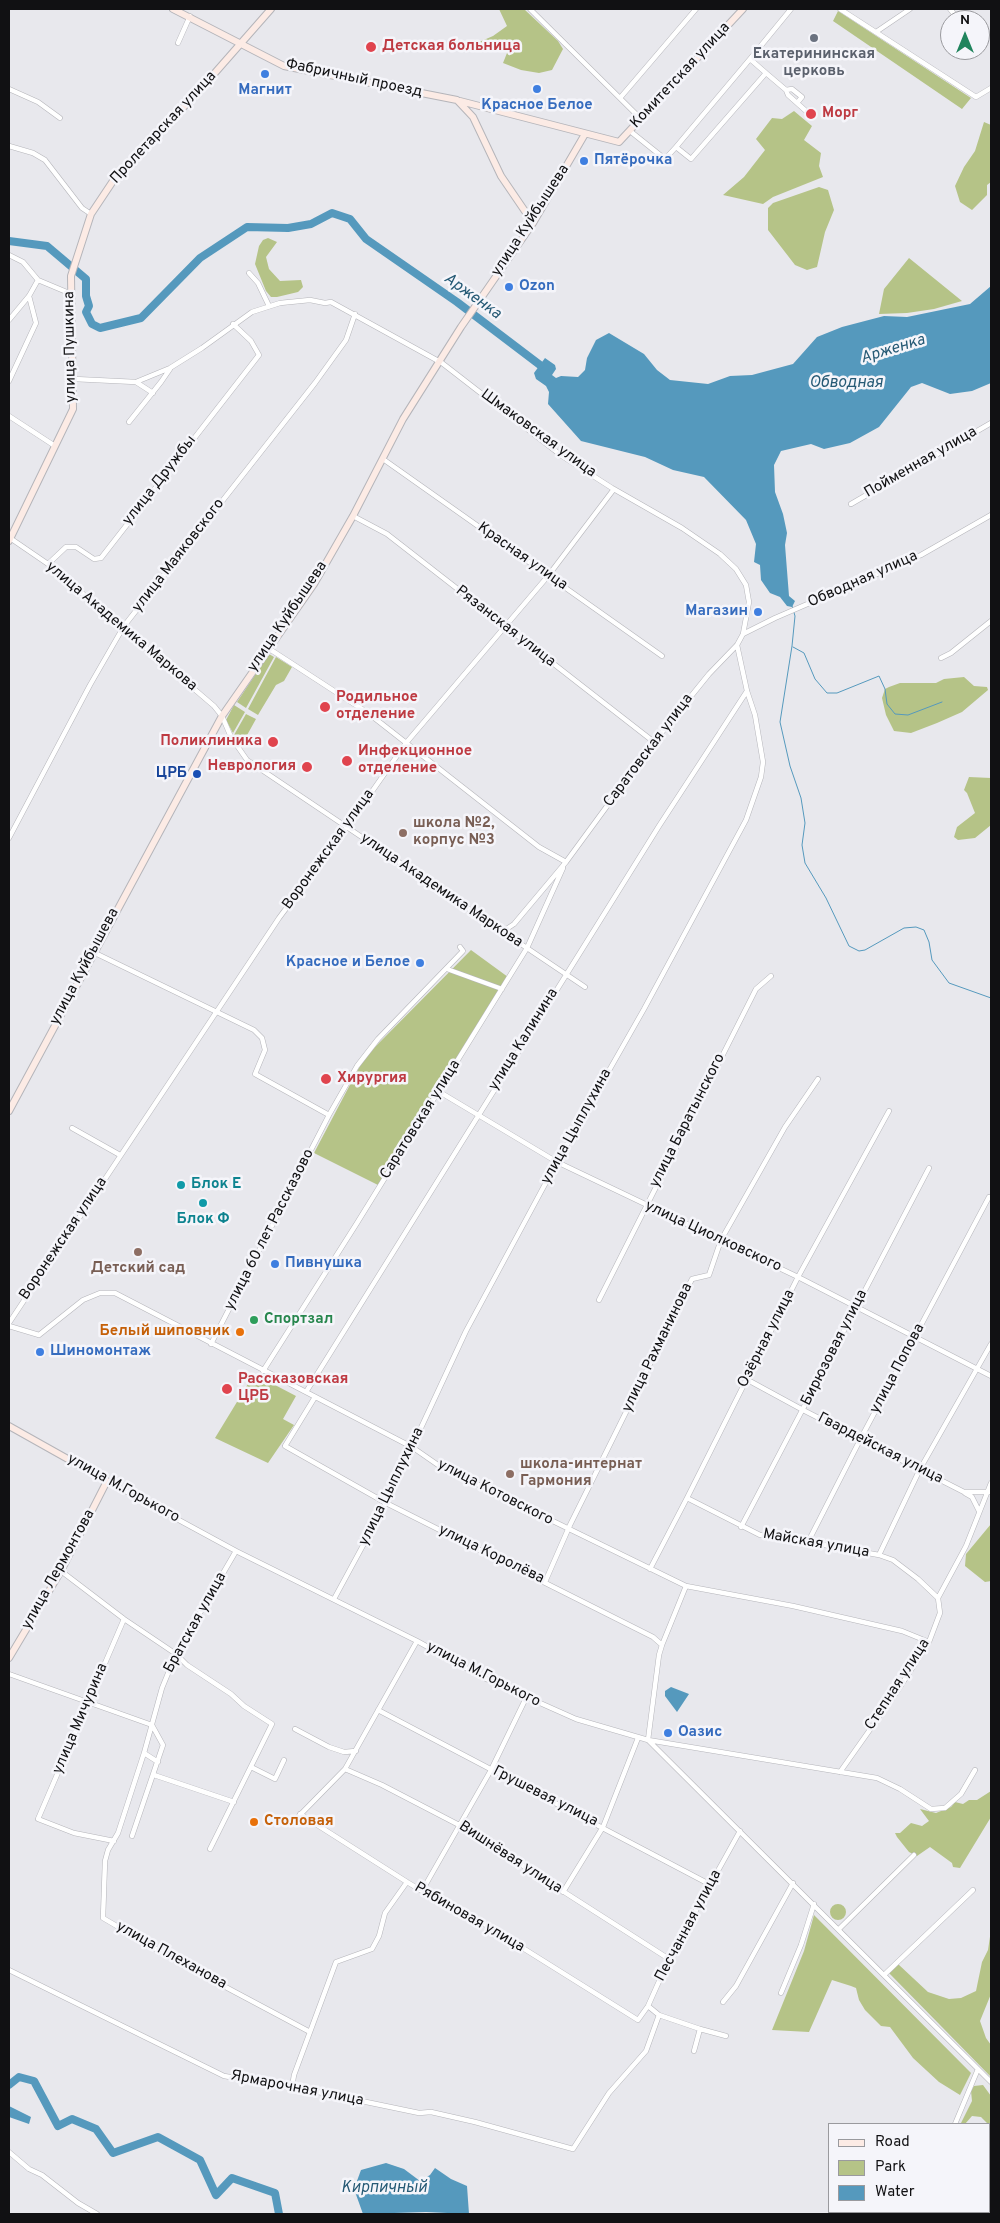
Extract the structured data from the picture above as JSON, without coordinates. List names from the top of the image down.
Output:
{
  "streets": {
    "street": [
      "Комитетская улица",
      "Фабричный проезд",
      "Пролетарская улица",
      "улица Куйбышева",
      "улица Пушкина",
      "Шмаковская улица",
      "Пойменная улица",
      "улица Дружбы",
      "улица Маяковского",
      "Красная улица",
      "Обводная улица",
      "улица Академика Маркова",
      "Рязанская улица",
      "Саратовская улица",
      "Воронежская улица",
      "улица Калинина",
      "улица Баратынского",
      "улица Цыплухина",
      "улица 60 лет Рассказово",
      "улица Циолковского",
      "Озёрная улица",
      "улица Рахманинова",
      "Бирюзовая улица",
      "улица Попова",
      "Гвардейская улица",
      "улица М.Горького",
      "улица Котовского",
      "Майская улица",
      "улица Королёва",
      "улица Лермонтова",
      "Братская улица",
      "Степная улица",
      "улица Мичурина",
      "Грушевая улица",
      "Вишнёвая улица",
      "Рябиновая улица",
      "Песчанная улица",
      "улица Плеханова",
      "Ярмарочная улица"
    ]
  },
  "crossings": [
    ["Комитетская улица", "Фабричный проезд"],
    ["Фабричный проезд", "Пролетарская улица"],
    ["Фабричный проезд", "улица Куйбышева"],
    ["Пролетарская улица", "улица Пушкина"],
    ["улица Куйбышева", "Шмаковская улица"],
    ["улица Куйбышева", "Красная улица"],
    ["улица Куйбышева", "улица Академика Маркова"],
    ["улица Куйбышева", "Рязанская улица"],
    ["улица Пушкина", "Шмаковская улица"],
    ["улица Пушкина", "улица Академика Маркова"],
    ["Шмаковская улица", "улица Дружбы"],
    ["Шмаковская улица", "улица Маяковского"],
    ["Шмаковская улица", "Обводная улица"],
    ["Шмаковская улица", "Воронежская улица"],
    ["улица Дружбы", "улица Академика Маркова"],
    ["улица Маяковского", "улица Академика Маркова"],
    ["Красная улица", "Воронежская улица"],
    ["улица Академика Маркова", "Саратовская улица"],
    ["улица Академика Маркова", "Воронежская улица"],
    ["улица Академика Маркова", "улица Калинина"],
    ["Рязанская улица", "Саратовская улица"],
    ["Рязанская улица", "Воронежская улица"],
    ["Саратовская улица", "улица Цыплухина"],
    ["Саратовская улица", "улица Циолковского"],
    ["Саратовская улица", "улица Котовского"],
    ["Воронежская улица", "улица Котовского"],
    ["улица Калинина", "улица Цыплухина"],
    ["улица Калинина", "улица Циолковского"],
    ["улица Калинина", "улица Котовского"],
    ["улица Баратынского", "улица Циолковского"],
    ["улица Цыплухина", "улица Циолковского"],
    ["улица Цыплухина", "улица М.Горького"],
    ["улица Цыплухина", "улица Котовского"],
    ["улица Цыплухина", "улица Королёва"],
    ["улица 60 лет Рассказово", "улица Котовского"],
    ["улица Циолковского", "Озёрная улица"],
    ["улица Циолковского", "улица Рахманинова"],
    ["улица Циолковского", "Бирюзовая улица"],
    ["улица Циолковского", "улица Попова"],
    ["Озёрная улица", "Гвардейская улица"],
    ["Озёрная улица", "улица Котовского"],
    ["Озёрная улица", "Майская улица"],
    ["улица Рахманинова", "улица Котовского"],
    ["улица Рахманинова", "улица Королёва"],
    ["Бирюзовая улица", "Гвардейская улица"],
    ["Бирюзовая улица", "Майская улица"],
    ["улица Попова", "Гвардейская улица"],
    ["улица Попова", "Майская улица"],
    ["Гвардейская улица", "Степная улица"],
    ["улица М.Горького", "улица Лермонтова"],
    ["улица М.Горького", "Братская улица"],
    ["улица М.Горького", "Степная улица"],
    ["улица Котовского", "улица Королёва"],
    ["улица Котовского", "Степная улица"],
    ["Майская улица", "Степная улица"],
    ["Братская улица", "улица Мичурина"],
    ["Братская улица", "улица Плеханова"],
    ["улица Мичурина", "улица Плеханова"],
    ["Грушевая улица", "Песчанная улица"],
    ["Вишнёвая улица", "Песчанная улица"],
    ["Рябиновая улица", "Песчанная улица"]
  ],
  "water": ["Арженка", "Обводная", "Кирпичный"],
  "places": [
    "Екатерининская церковь",
    "Детская больница",
    "Магнит",
    "Красное Белое",
    "Морг",
    "Пятёрочка",
    "Ozon",
    "Магазин",
    "Родильное отделение",
    "Поликлиника",
    "Инфекционное отделение",
    "Неврология",
    "ЦРБ",
    "школа №2, корпус №3",
    "Красное и Белое",
    "Хирургия",
    "Блок Е",
    "Блок Ф",
    "Детский сад",
    "Пивнушка",
    "Спортзал",
    "Белый шиповник",
    "Шиномонтаж",
    "Рассказовская ЦРБ",
    "школа-интернат Гармония",
    "Оазис",
    "Столовая"
  ],
  "legend": ["Road", "Park", "Water"],
  "north": "top"
}
